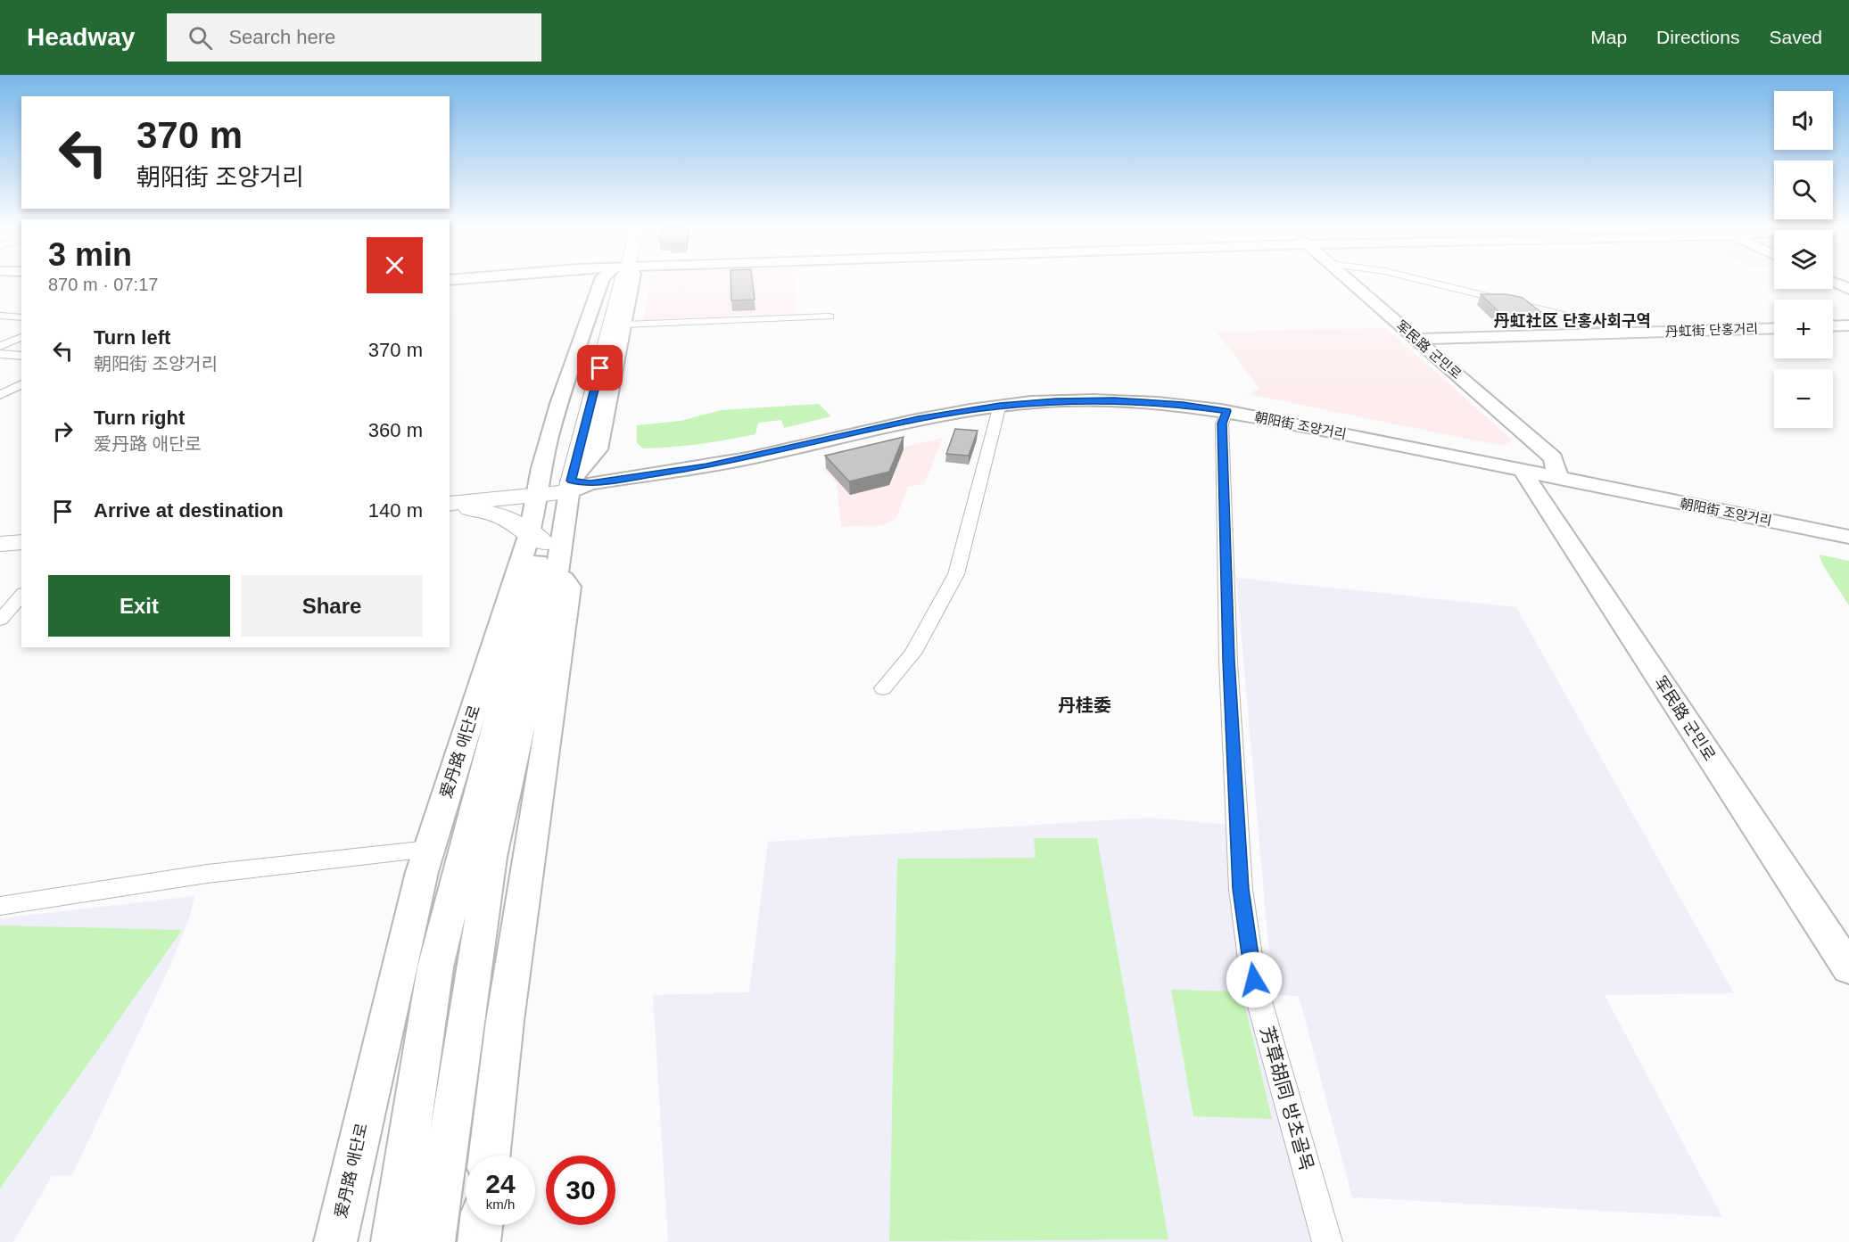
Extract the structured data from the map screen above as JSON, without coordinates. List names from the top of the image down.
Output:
{
  "streets": {
    "main road": [
      "丹虹街 단홍거리",
      "军民路 군민로",
      "朝阳街 조양거리",
      "爱丹路 애단로"
    ],
    "street": ["芳草胡同 방초골목"]
  },
  "crossings": [
    ["丹虹街 단홍거리", "军民路 군민로"],
    ["军民路 군민로", "朝阳街 조양거리"],
    ["朝阳街 조양거리", "爱丹路 애단로"],
    ["朝阳街 조양거리", "芳草胡同 방초골목"]
  ],
  "districts": ["丹虹社区 단홍사회구역", "丹桂委"],
  "page": {
    "header": "Headway",
    "search": "Search here",
    "nav": ["Map", "Directions", "Saved"],
    "map_buttons": ["+", "−"],
    "turn": ["370 m", "朝阳街 조양거리"],
    "heading": ["3 min", "870 m · 07:17"],
    "list": [
      {
        "name": "Turn left",
        "note": "朝阳街 조양거리",
        "value": "370 m"
      },
      {
        "name": "Turn right",
        "note": "爱丹路 애단로",
        "value": "360 m"
      },
      {
        "name": "Arrive at destination",
        "value": "140 m"
      }
    ],
    "buttons": ["Exit", "Share"],
    "speed": "24 km/h",
    "limit": "30"
  }
}
